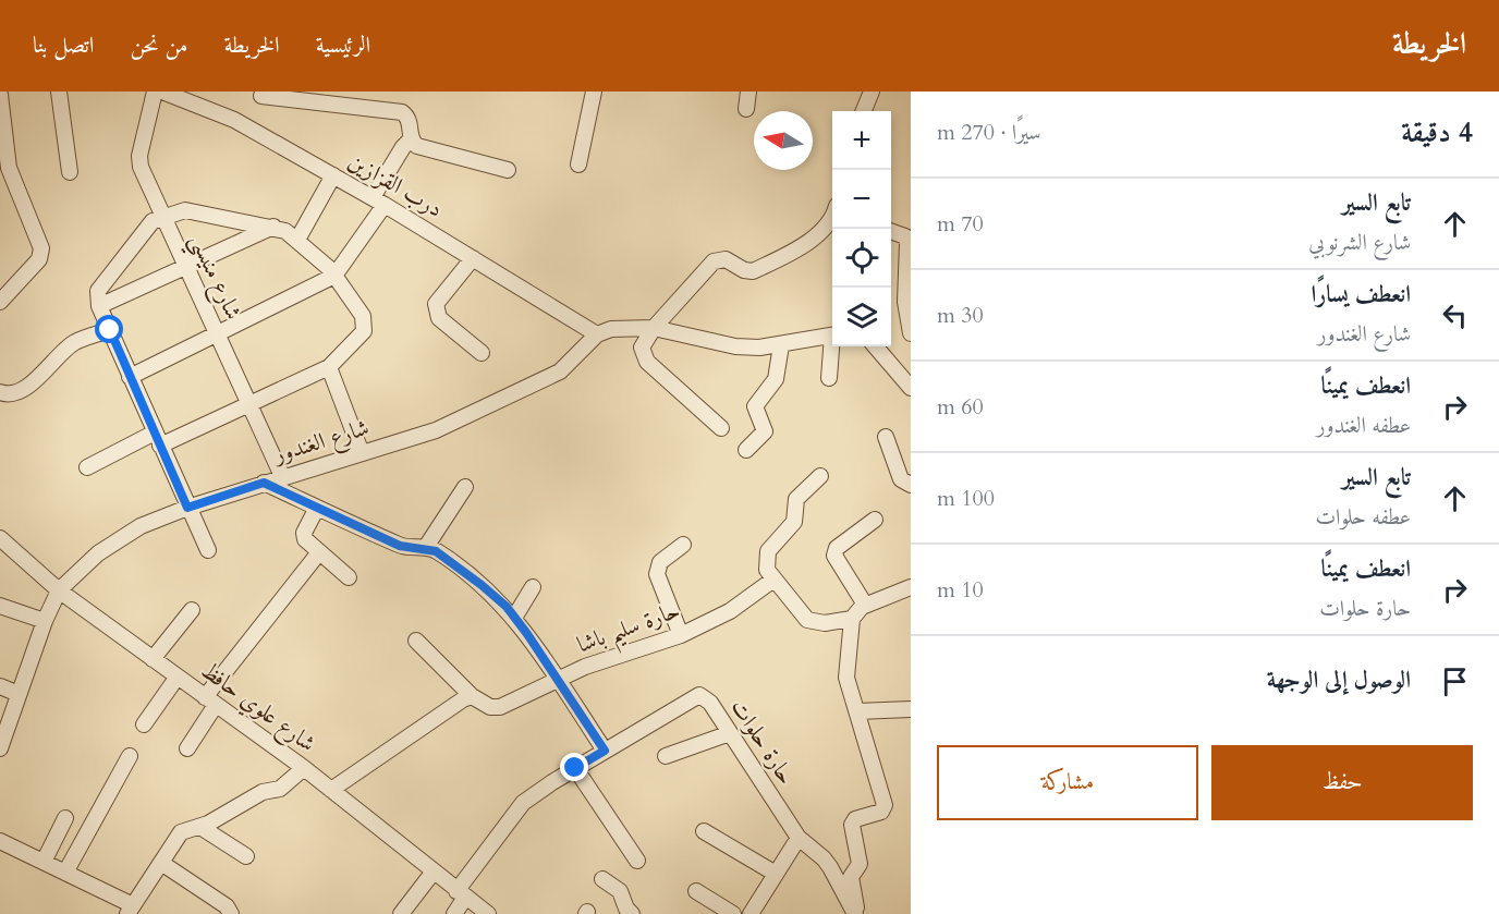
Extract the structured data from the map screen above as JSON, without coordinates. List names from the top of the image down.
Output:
{
  "streets": {
    "street": [
      "درب القزازين",
      "شارع منيسي",
      "شارع الغندور",
      "حارة سليم باشا",
      "شارع علوي حافظ",
      "حارة حلوات"
    ]
  },
  "crossings": [
    ["درب القزازين", "شارع الغندور"],
    ["شارع منيسي", "شارع الغندور"],
    ["شارع الغندور", "شارع علوي حافظ"],
    ["شارع علوي حافظ", "حارة حلوات"]
  ],
  "north": "left",
  "page": {
    "header": "الخريطة",
    "nav": [
      "الرئيسية",
      "الخريطة",
      "من نحن",
      "اتصل بنا"
    ],
    "heading": ["4 دقيقة", "سيرًا · 270 m"],
    "map_buttons": ["+", "−"],
    "list": [
      ["تابع السير", "شارع الشرنوبي", "70 m"],
      ["انعطف يسارًا", "شارع الغندور", "30 m"],
      ["انعطف يمينًا", "عطفه الغندور", "60 m"],
      ["تابع السير", "عطفه حلوات", "100 m"],
      ["انعطف يمينًا", "حارة حلوات", "10 m"],
      "الوصول إلى الوجهة"
    ],
    "buttons": ["حفظ", "مشاركة"]
  }
}
